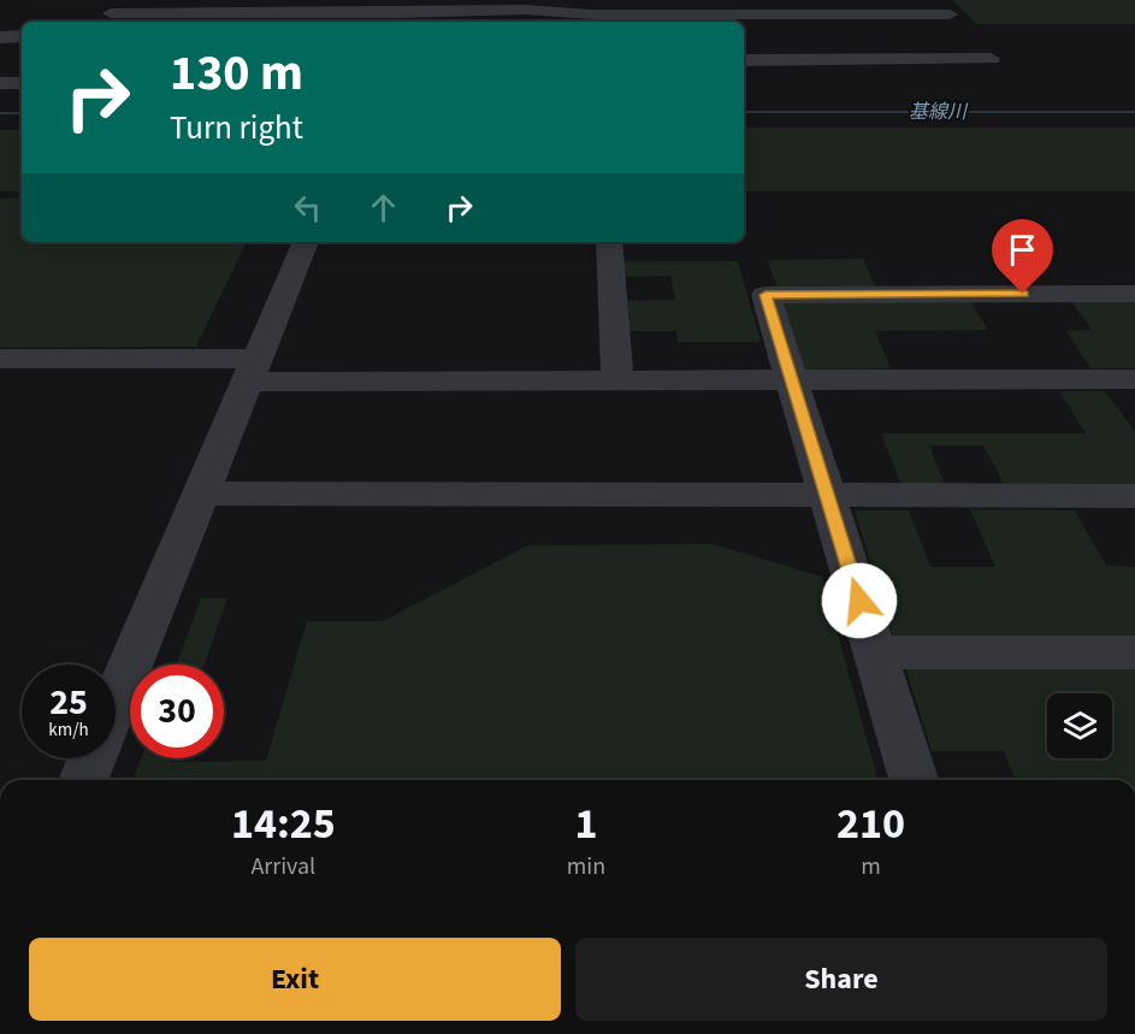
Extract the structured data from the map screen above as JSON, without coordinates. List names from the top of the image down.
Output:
{
  "water": ["基線川"],
  "page": {
    "turn": ["130 m", "Turn right"],
    "speed": "25 km/h",
    "limit": "30",
    "eta": [
      "14:25",
      "Arrival",
      "1",
      "min",
      "210",
      "m"
    ],
    "buttons": ["Exit", "Share"]
  }
}
